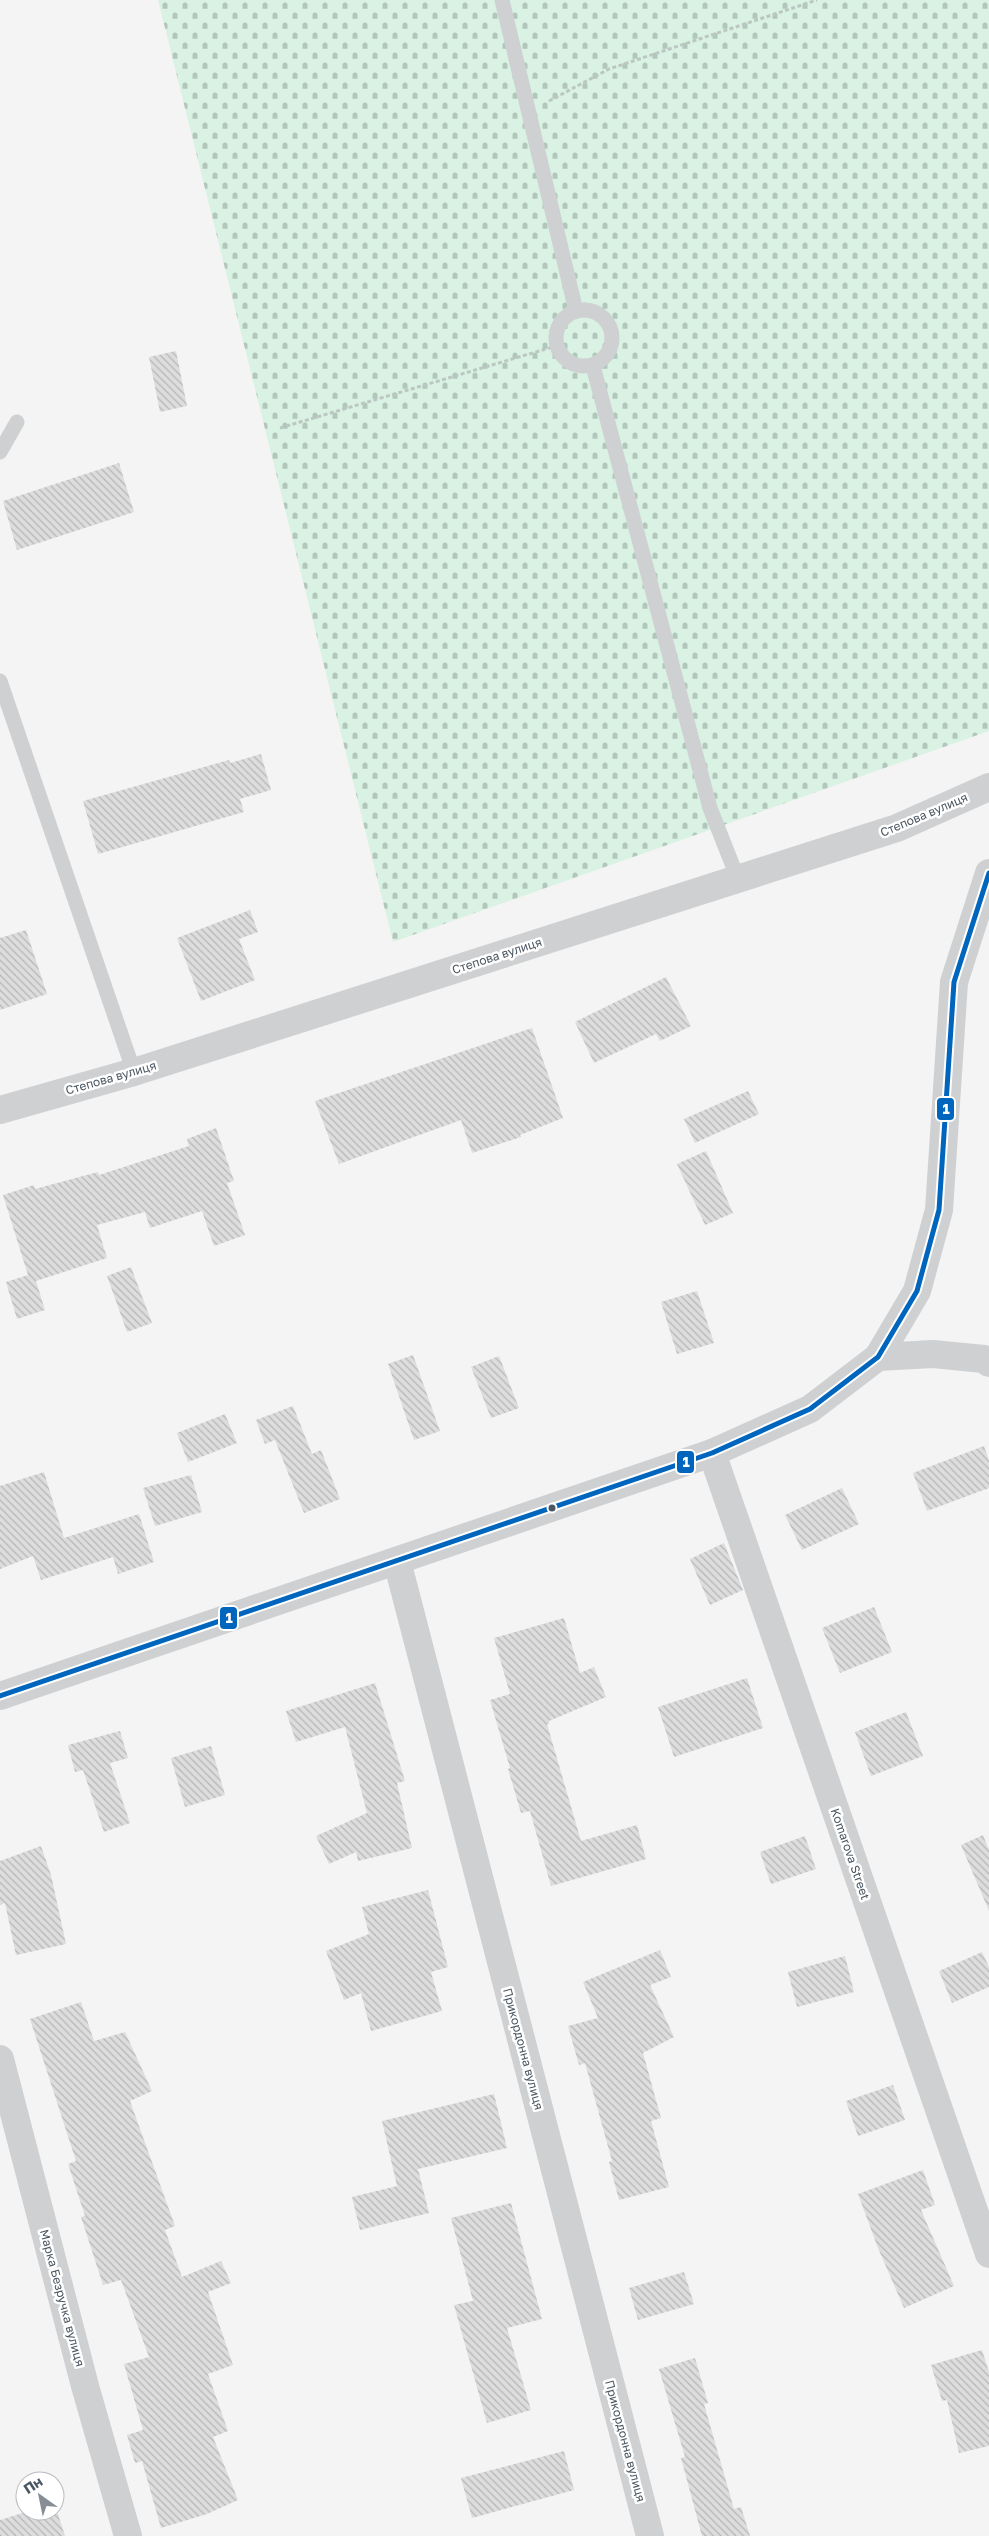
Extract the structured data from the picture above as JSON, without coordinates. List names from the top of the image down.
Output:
{
  "streets": {
    "street": [
      "Степова вулиця",
      "Komarova Street",
      "Прикордонна вулиця",
      "Марка Безручка вулиця"
    ]
  },
  "lines": ["transit line 1"],
  "north": "top left"
}
